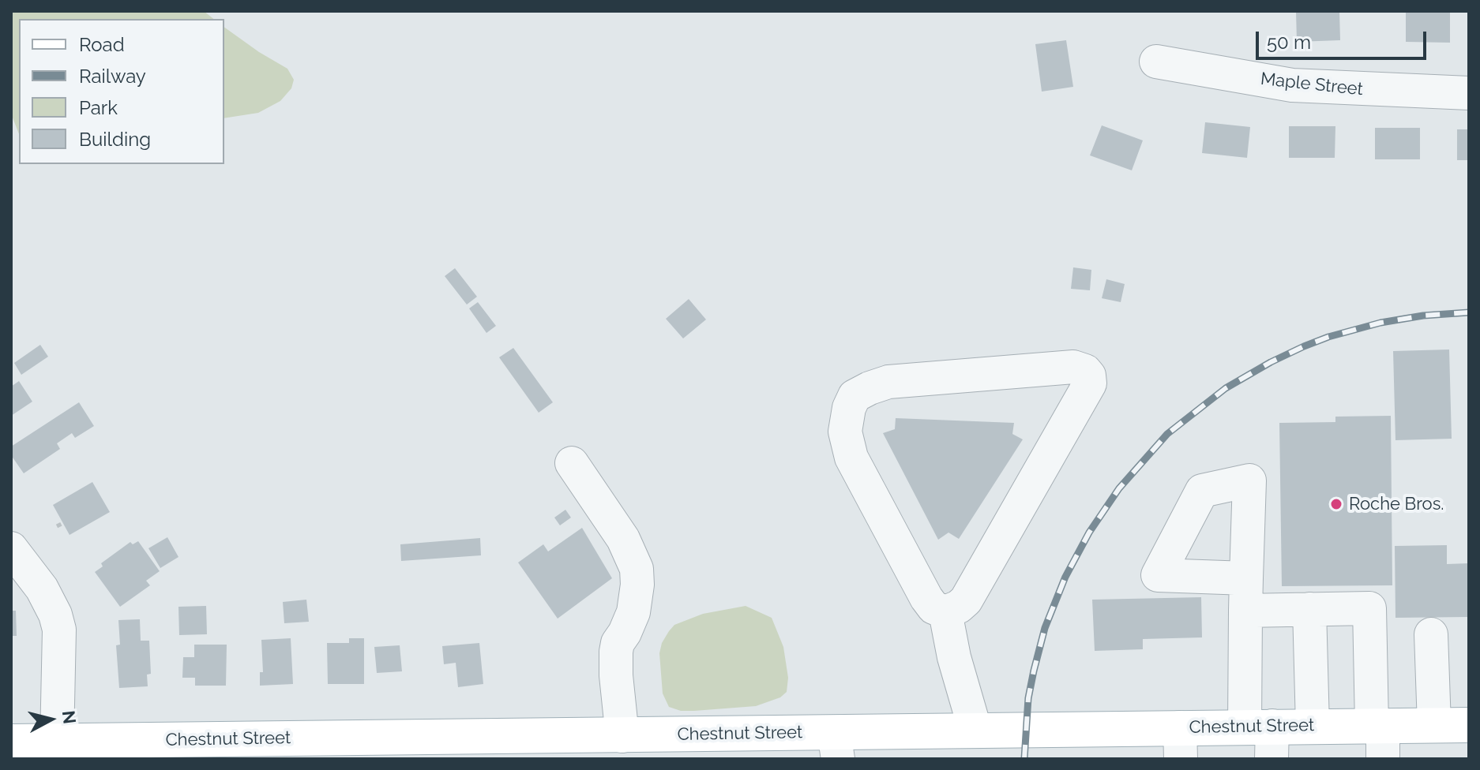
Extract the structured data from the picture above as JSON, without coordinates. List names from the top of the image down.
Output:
{
  "streets": {
    "main road": ["Chestnut Street"],
    "street": ["Maple Street"]
  },
  "places": ["Roche Bros."],
  "legend": [
    "Road",
    "Railway",
    "Park",
    "Building"
  ],
  "scale_bar": "50 m",
  "north": "right"
}
